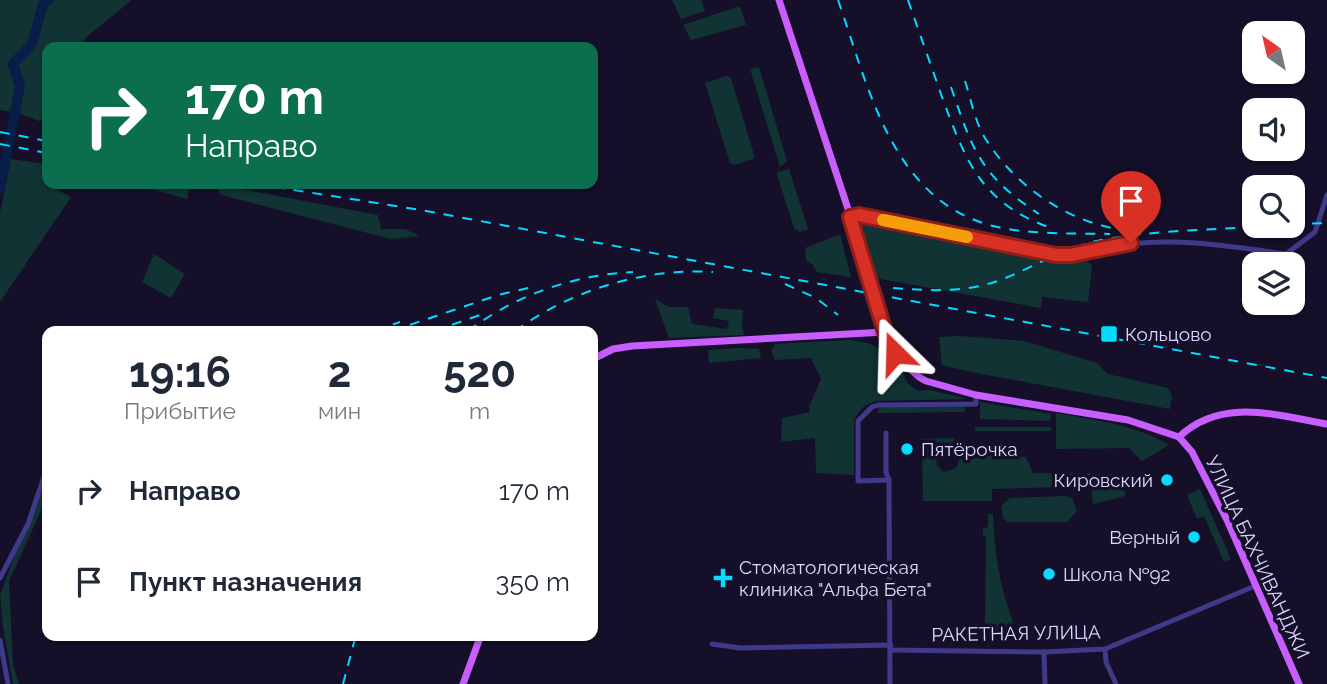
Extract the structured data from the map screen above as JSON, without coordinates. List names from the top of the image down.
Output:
{
  "streets": {
    "main road": ["УЛИЦА БАХЧИВАНДЖИ"],
    "street": ["РАКЕТНАЯ УЛИЦА"]
  },
  "crossings": [
    ["УЛИЦА БАХЧИВАНДЖИ", "РАКЕТНАЯ УЛИЦА"]
  ],
  "places": {
    "transit": ["Кольцово"],
    "other": [
      "Пятёрочка",
      "Кировский",
      "Верный",
      "Школа №92"
    ],
    "health": ["Стоматологическая клиника \"Альфа Бета\""]
  },
  "north": "top left",
  "page": {
    "turn": ["170 m", "Направо"],
    "eta": [
      "19:16",
      "Прибытие",
      "2",
      "мин",
      "520",
      "m"
    ],
    "list": [
      {
        "name": "Направо",
        "value": "170 m"
      },
      {
        "name": "Пункт назначения",
        "value": "350 m"
      }
    ]
  }
}
